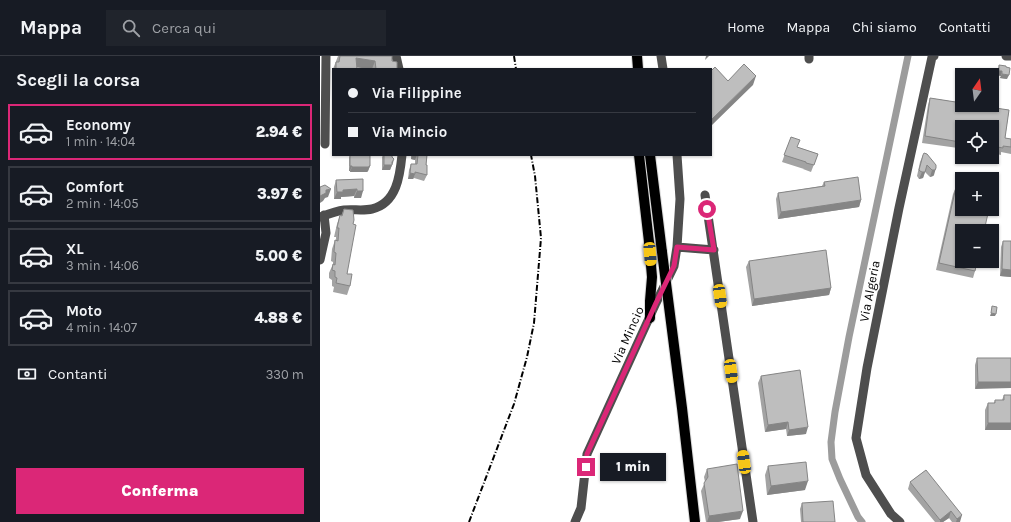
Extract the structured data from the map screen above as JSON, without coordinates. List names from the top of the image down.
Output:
{
  "streets": {
    "street": ["Via Algeria", "Via Mincio"]
  },
  "north": "top",
  "page": {
    "header": "Mappa",
    "search": "Cerca qui",
    "nav": [
      "Home",
      "Mappa",
      "Chi siamo",
      "Contatti"
    ],
    "heading": "Scegli la corsa",
    "map_buttons": ["+", "−"],
    "banner": ["Via Filippine", "Via Mincio"],
    "list": [
      {
        "name": "Economy",
        "note": "1 min · 14:04",
        "value": "2.94 €"
      },
      {
        "name": "Comfort",
        "note": "2 min · 14:05",
        "value": "3.97 €"
      },
      {
        "name": "XL",
        "note": "3 min · 14:06",
        "value": "5.00 €"
      },
      {
        "name": "Moto",
        "note": "4 min · 14:07",
        "value": "4.88 €"
      }
    ],
    "pay": ["Contanti", "330 m"],
    "bubble": "1 min",
    "buttons": "Conferma"
  }
}
